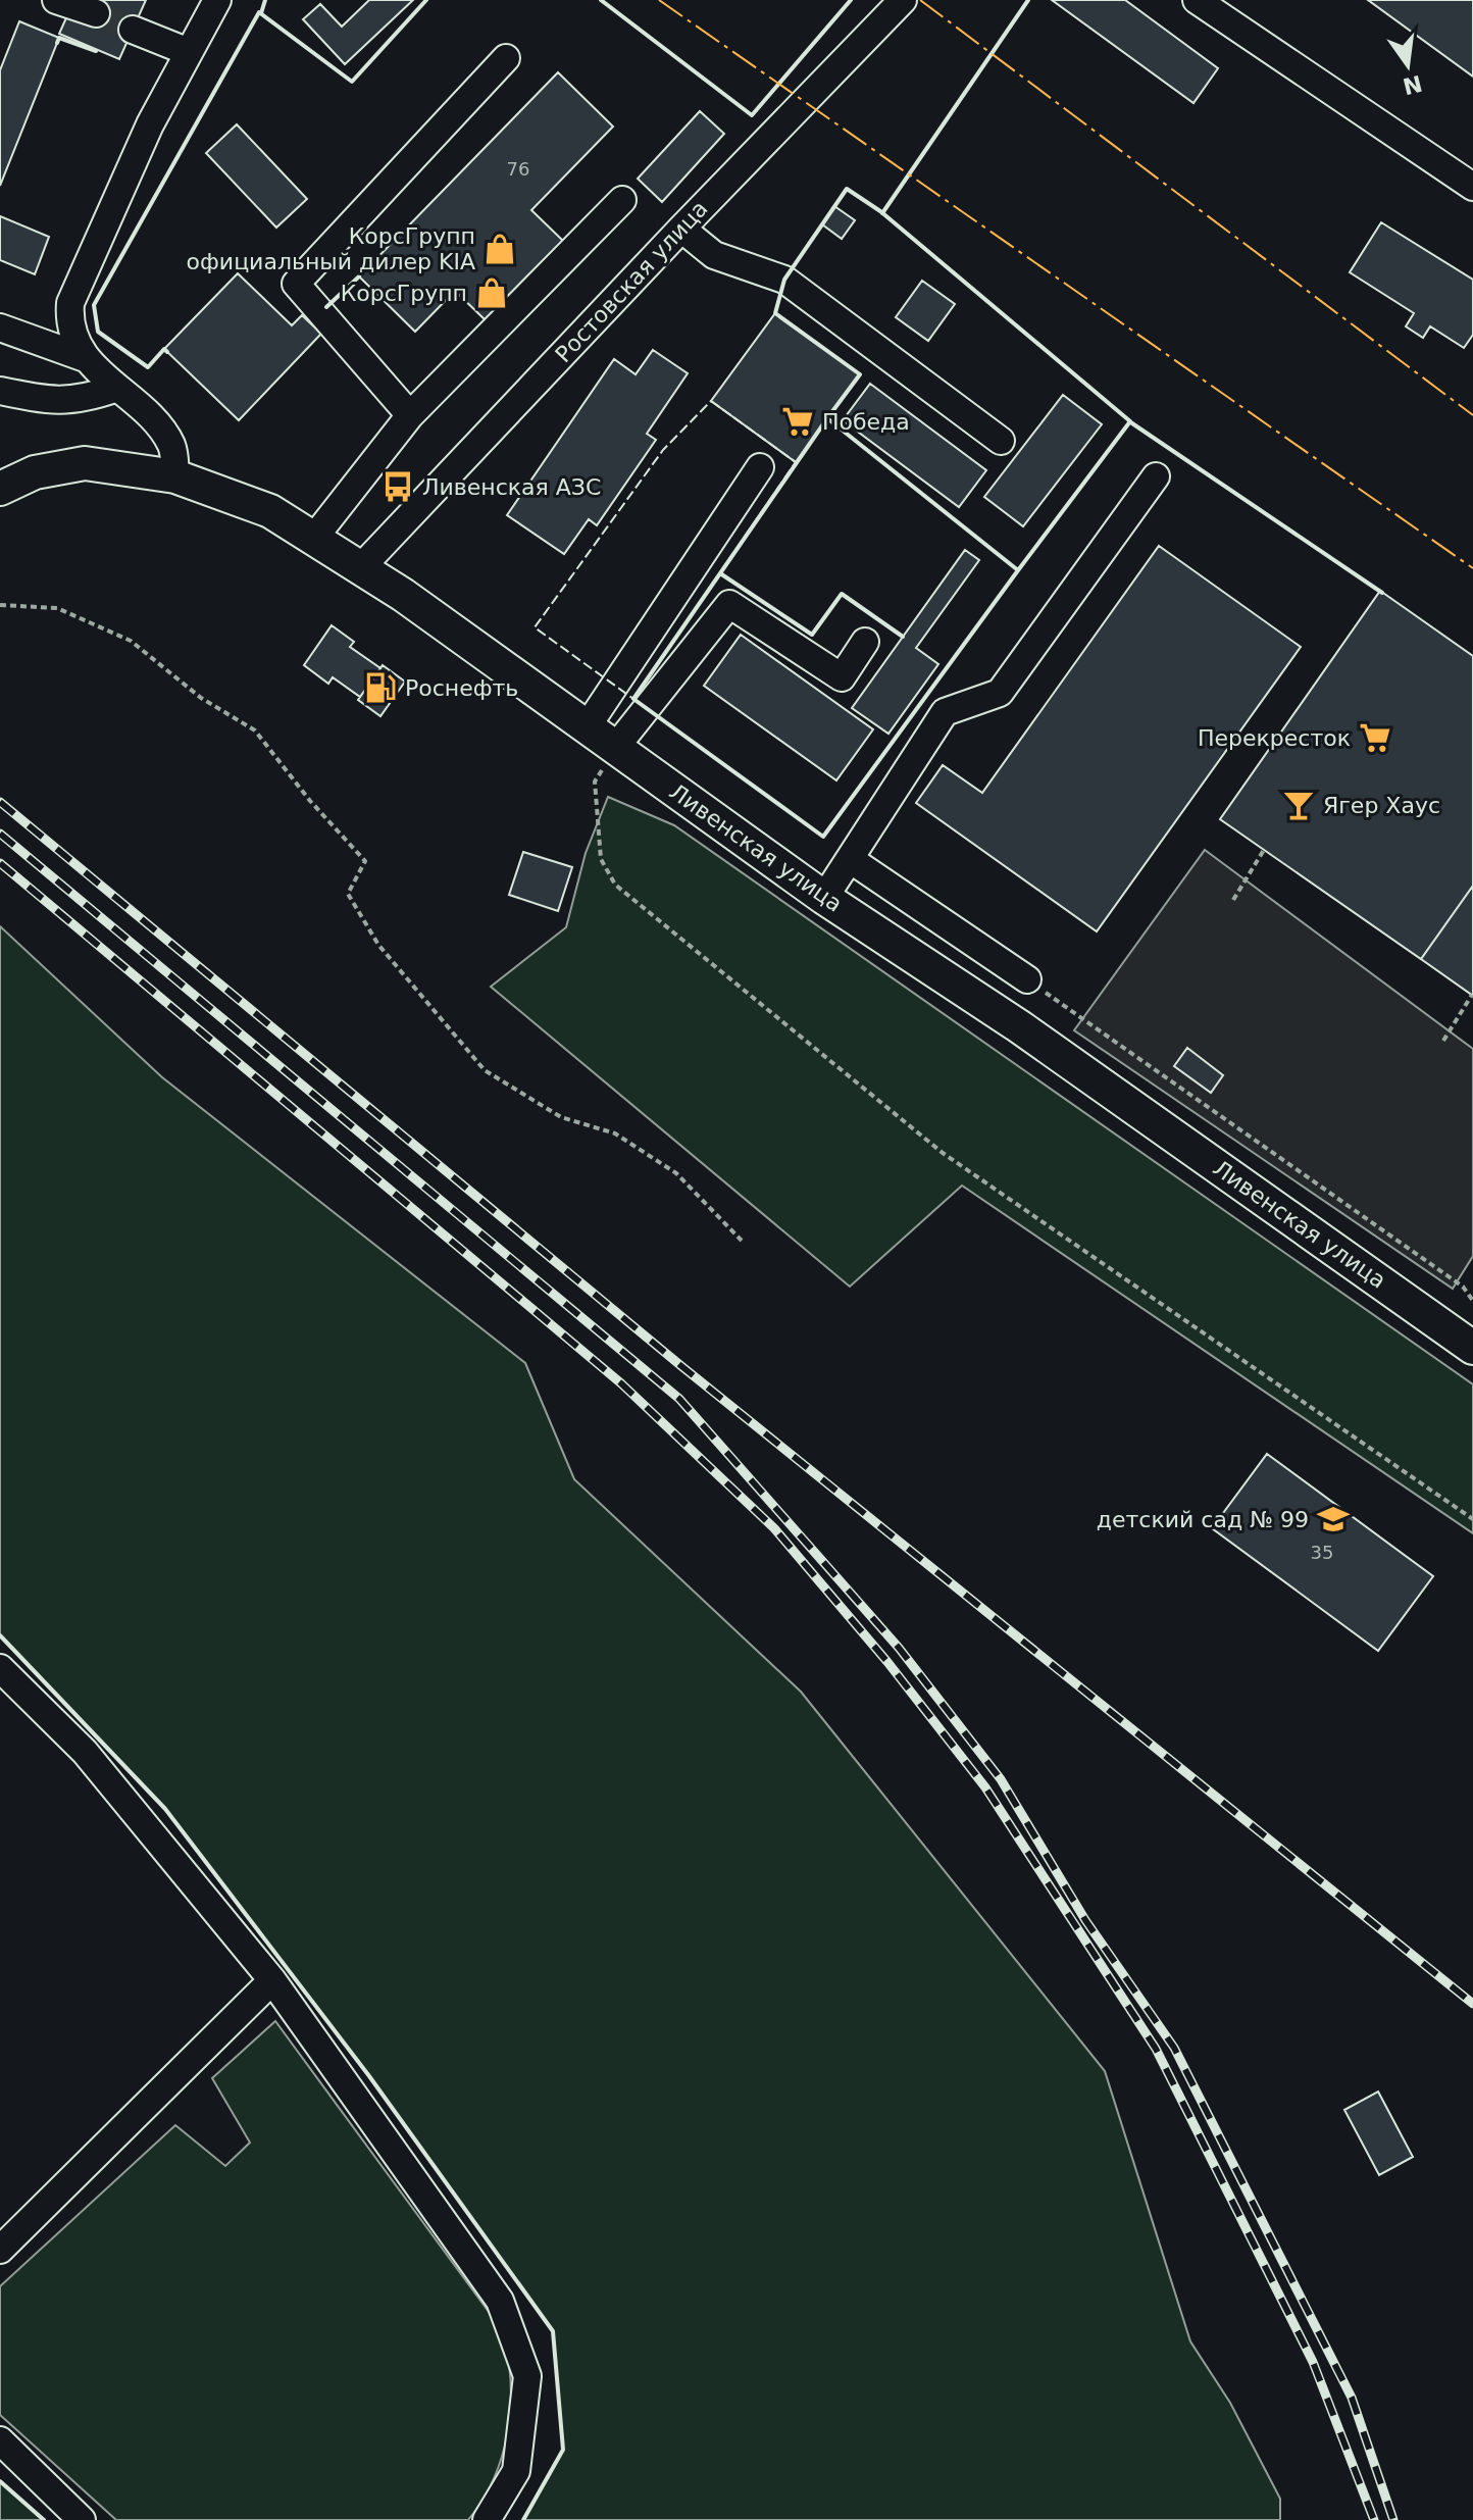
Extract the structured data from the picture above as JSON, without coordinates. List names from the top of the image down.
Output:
{
  "streets": {
    "main road": ["Ливенская улица"],
    "street": ["Ростовская улица"]
  },
  "crossings": [
    ["Ростовская улица", "Ливенская улица"]
  ],
  "places": {
    "shop": ["КорсГрупп официальный дилер KIA", "КорсГрупп"],
    "supermarket": ["Победа", "Перекресток"],
    "bus stop": ["Ливенская АЗС"],
    "fuel station": ["Роснефть"],
    "bar": ["Ягер Хаус"],
    "school or university": ["детский сад № 99"]
  },
  "house_numbers": ["76", "35"],
  "north": "bottom"
}
